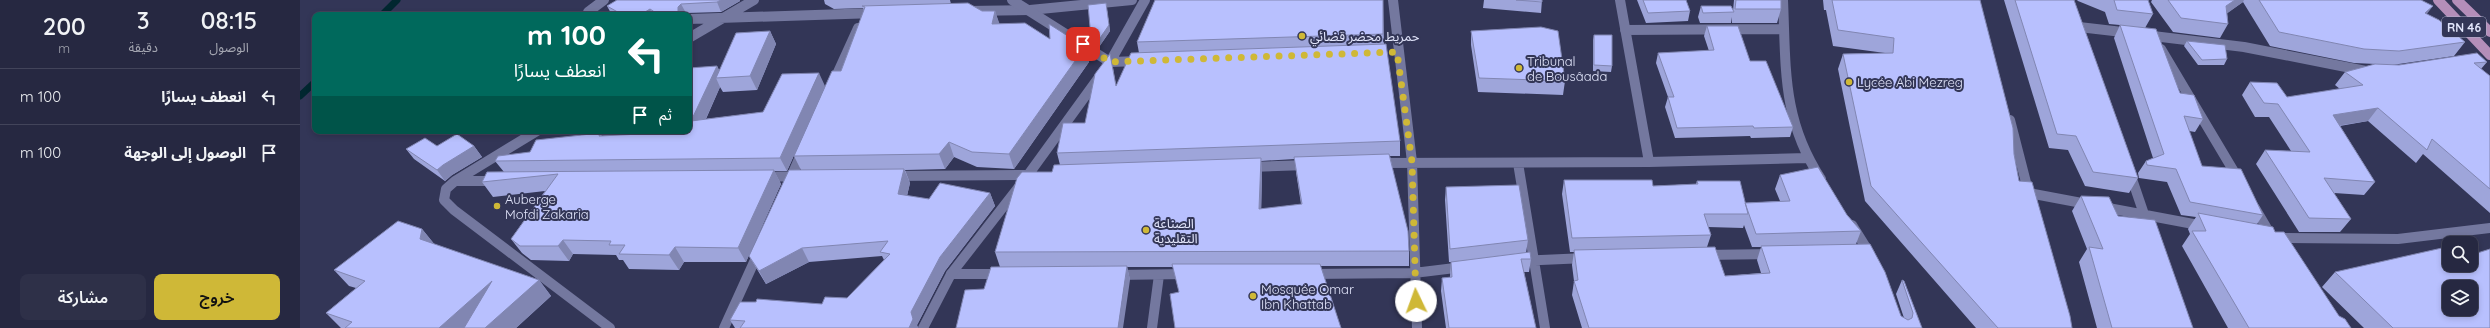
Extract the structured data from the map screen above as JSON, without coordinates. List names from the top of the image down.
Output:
{
  "streets": {
    "main road": ["RN 46"]
  },
  "places": [
    "حمريط محضر قضائي",
    "Tribunal de Bousâada",
    "Lycée Abi Mezreg",
    "Auberge Mofdi Zakaria",
    "الصناعة التقليدية",
    "Mosquée Omar Ibn Khattab"
  ],
  "page": {
    "eta": [
      "08:15",
      "الوصول",
      "3",
      "دقيقة",
      "200",
      "m"
    ],
    "turn": ["100 m", "انعطف يسارًا"],
    "list": [
      {
        "name": "انعطف يسارًا",
        "value": "100 m"
      },
      {
        "name": "الوصول إلى الوجهة",
        "value": "100 m"
      }
    ],
    "then": "ثم",
    "buttons": ["خروج", "مشاركة"]
  }
}
